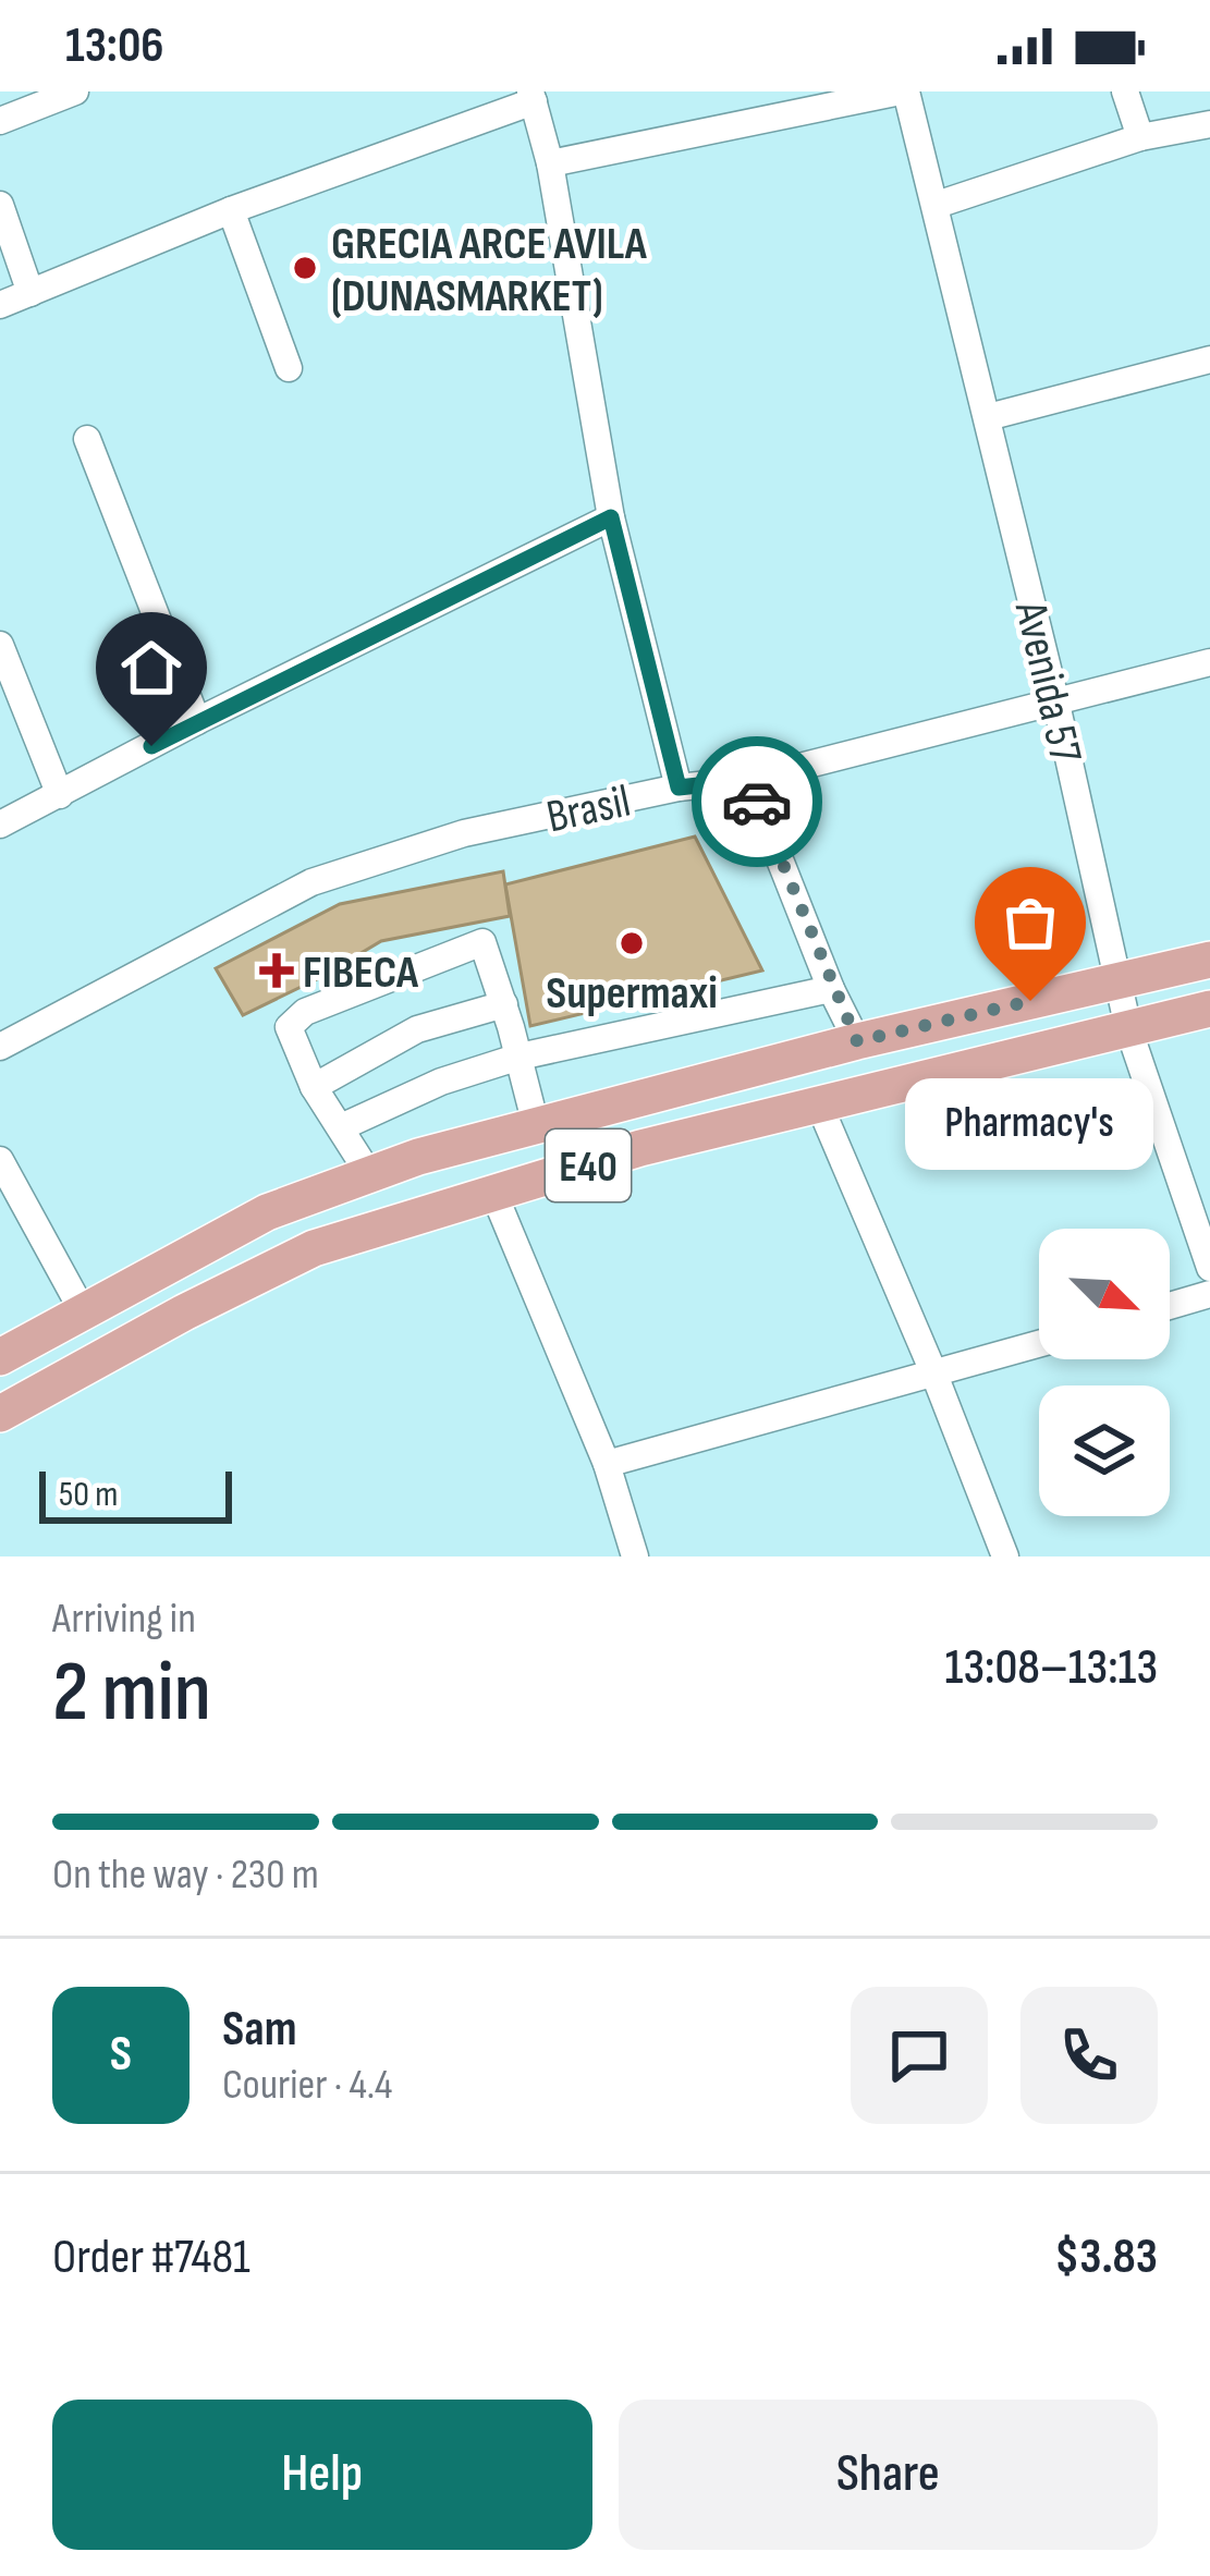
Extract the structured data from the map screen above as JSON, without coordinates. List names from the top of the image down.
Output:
{
  "streets": {
    "main road": ["E40"],
    "street": ["Avenida 57", "Brasil"]
  },
  "crossings": [
    ["Avenida 57", "Brasil"],
    ["Avenida 57", "E40"]
  ],
  "places": {
    "other": ["GRECIA ARCE AVILA (DUNASMARKET)", "Supermaxi", "Pharmacy's"],
    "health": ["FIBECA"]
  },
  "scale_bar": "50 m",
  "north": "bottom right",
  "page": {
    "status": "13:06",
    "bubble": "Pharmacy's",
    "scale": "50 m",
    "heading": ["2 min", "Arriving in", "13:08–13:13"],
    "panel": [
      "Sam",
      "Courier · 4.4",
      "Order #7481",
      "$3.83"
    ],
    "bar": "On the way · 230 m",
    "round": "S",
    "buttons": ["Help", "Share"]
  }
}
